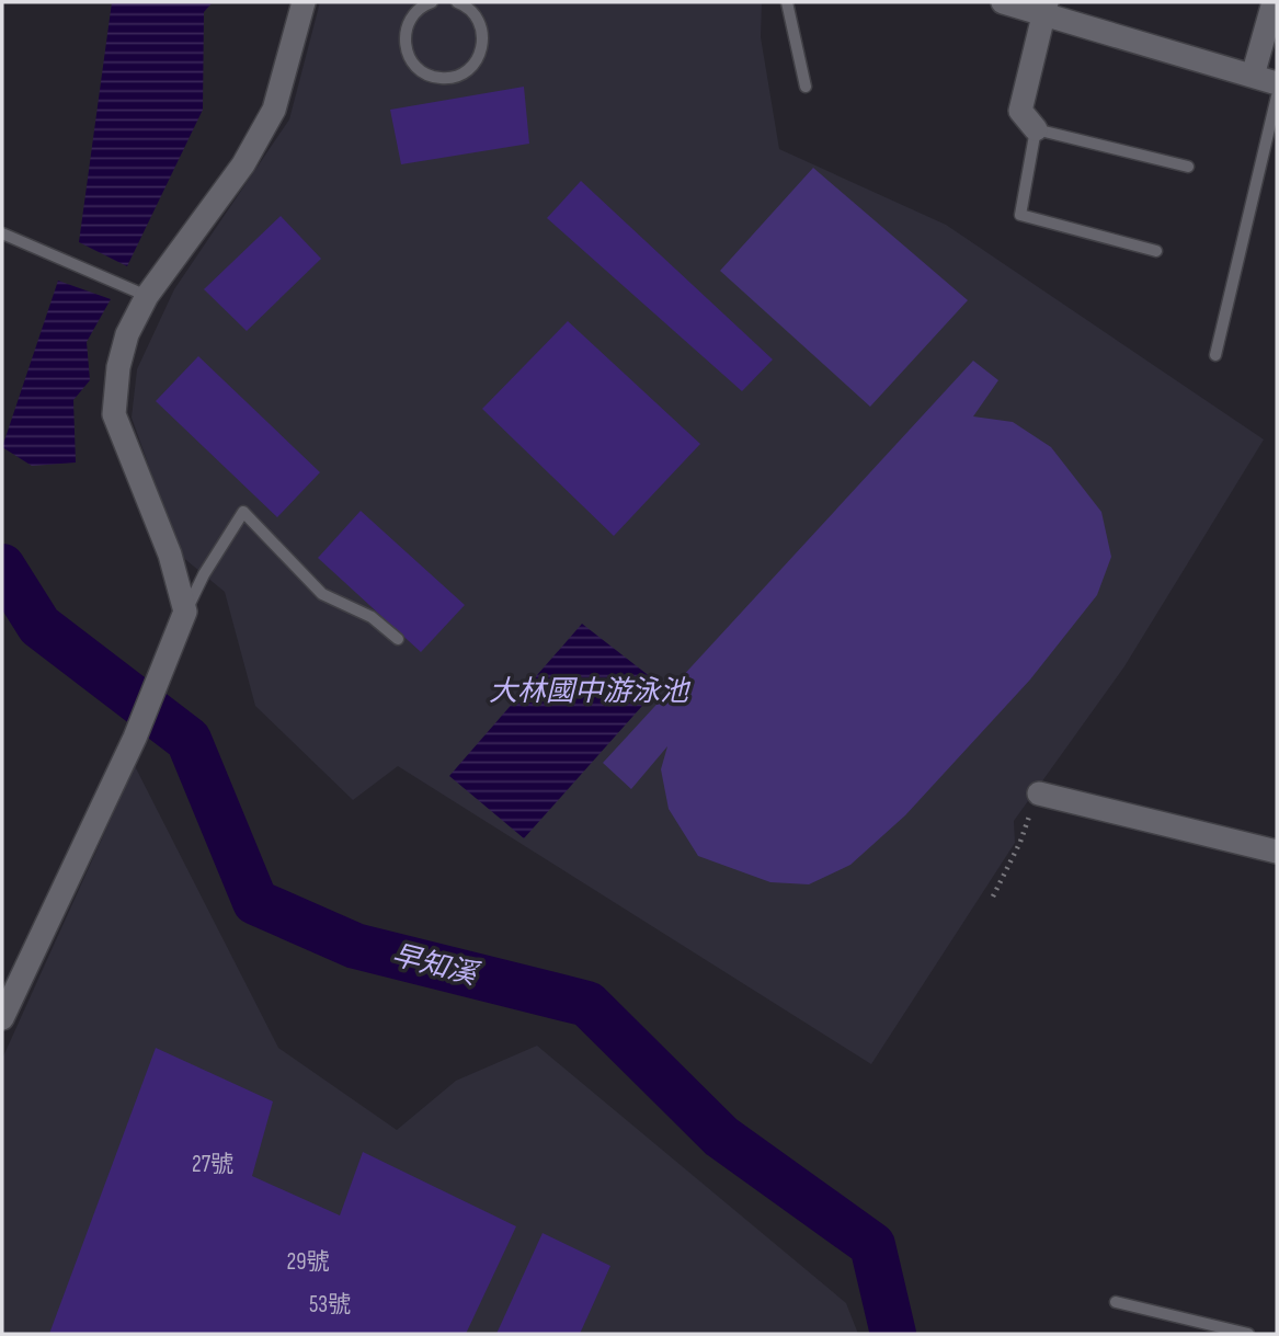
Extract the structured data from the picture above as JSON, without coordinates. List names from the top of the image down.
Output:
{
  "water": ["大林國中游泳池", "早知溪"],
  "house_numbers": ["27號", "29號", "53號"]
}
